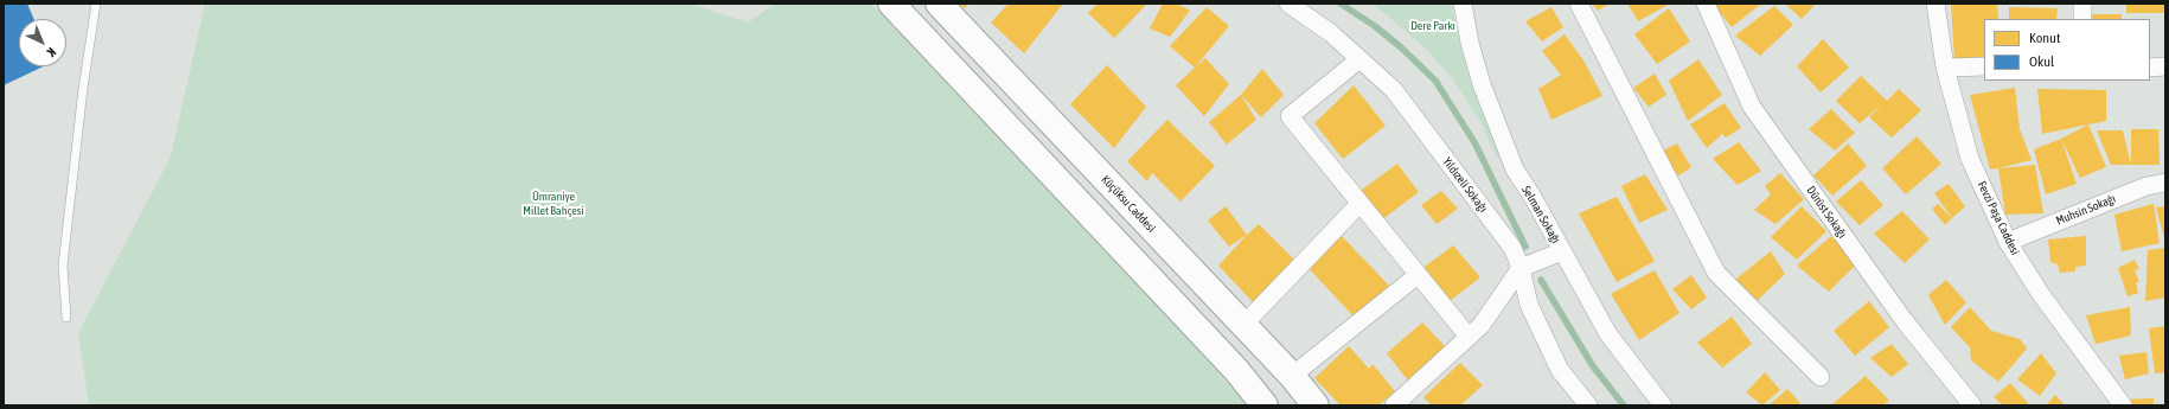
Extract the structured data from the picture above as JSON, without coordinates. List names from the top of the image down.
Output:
{
  "streets": {
    "main road": ["Küçüksu Caddesi"],
    "street": [
      "Yıldızeli Sokağı",
      "Muhsin Sokağı",
      "Dürüst Sokağı",
      "Selman Sokağı",
      "Fevzi Paşa Caddesi"
    ]
  },
  "crossings": [
    ["Muhsin Sokağı", "Fevzi Paşa Caddesi"]
  ],
  "parks": ["Dere Parkı", "Ümraniye Millet Bahçesi"],
  "legend": ["Konut", "Okul"],
  "north": "bottom right"
}
